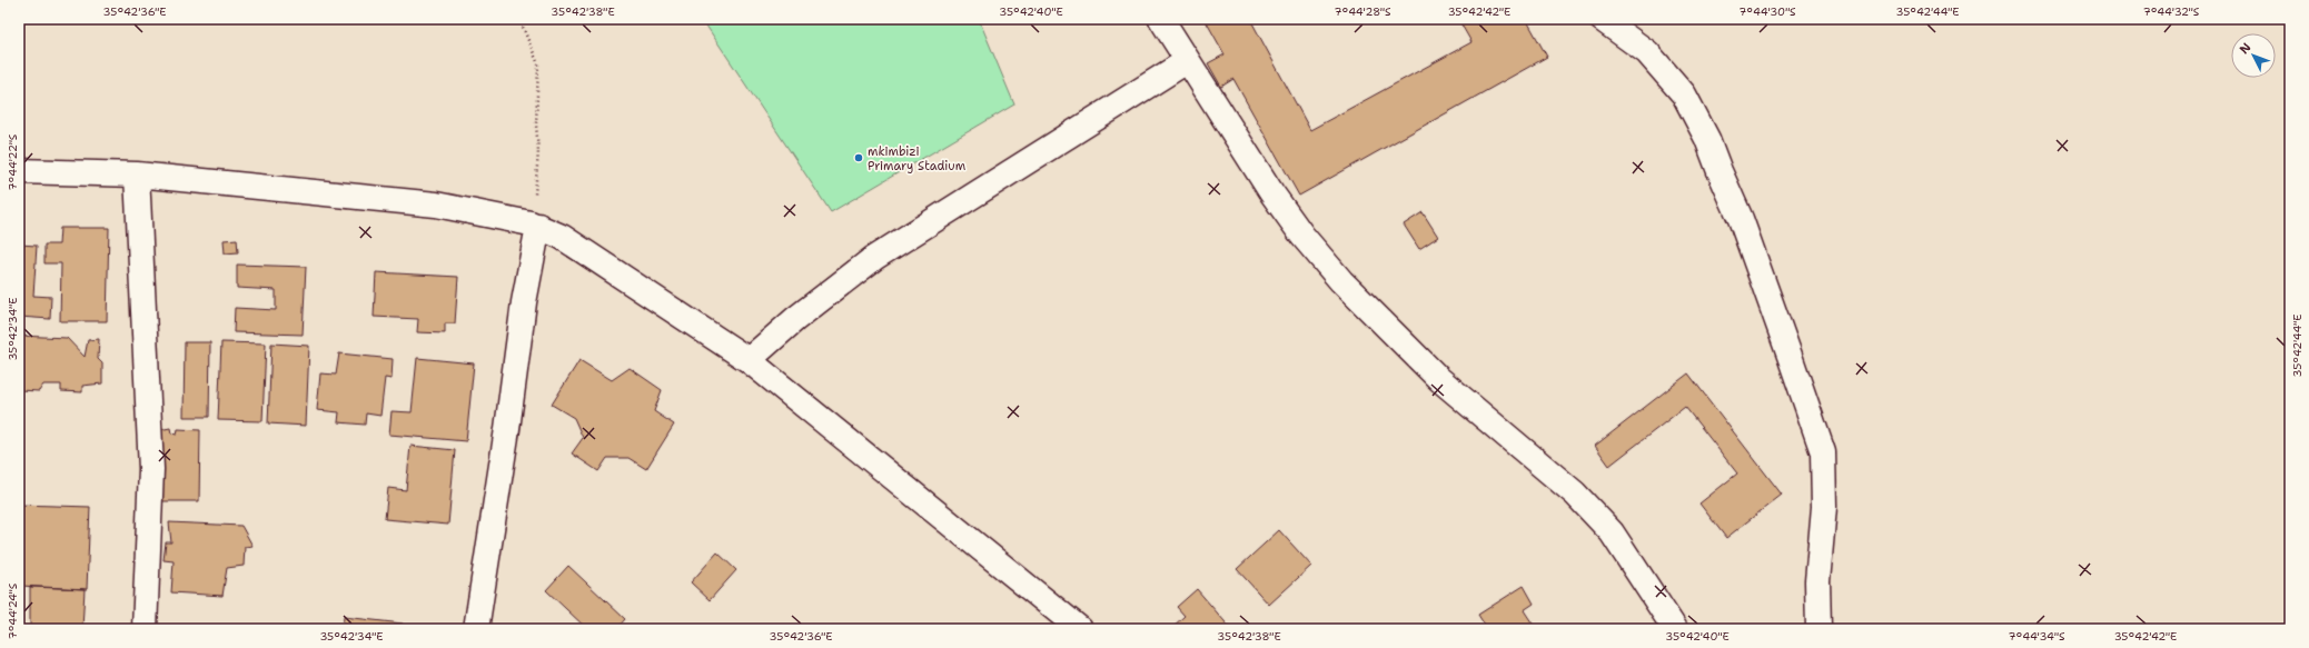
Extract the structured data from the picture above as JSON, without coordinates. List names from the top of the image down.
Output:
{
  "places": ["mkimbizi Primary Stadium"],
  "north": "top left",
  "coordinates": [
    "35°42'36\"E",
    "35°42'38\"E",
    "35°42'40\"E",
    "7°44'28\"S",
    "35°42'42\"E",
    "7°44'30\"S",
    "35°42'44\"E",
    "7°44'32\"S",
    "7°44'22\"S",
    "35°42'34\"E",
    "7°44'24\"S",
    "7°44'34\"S"
  ]
}
